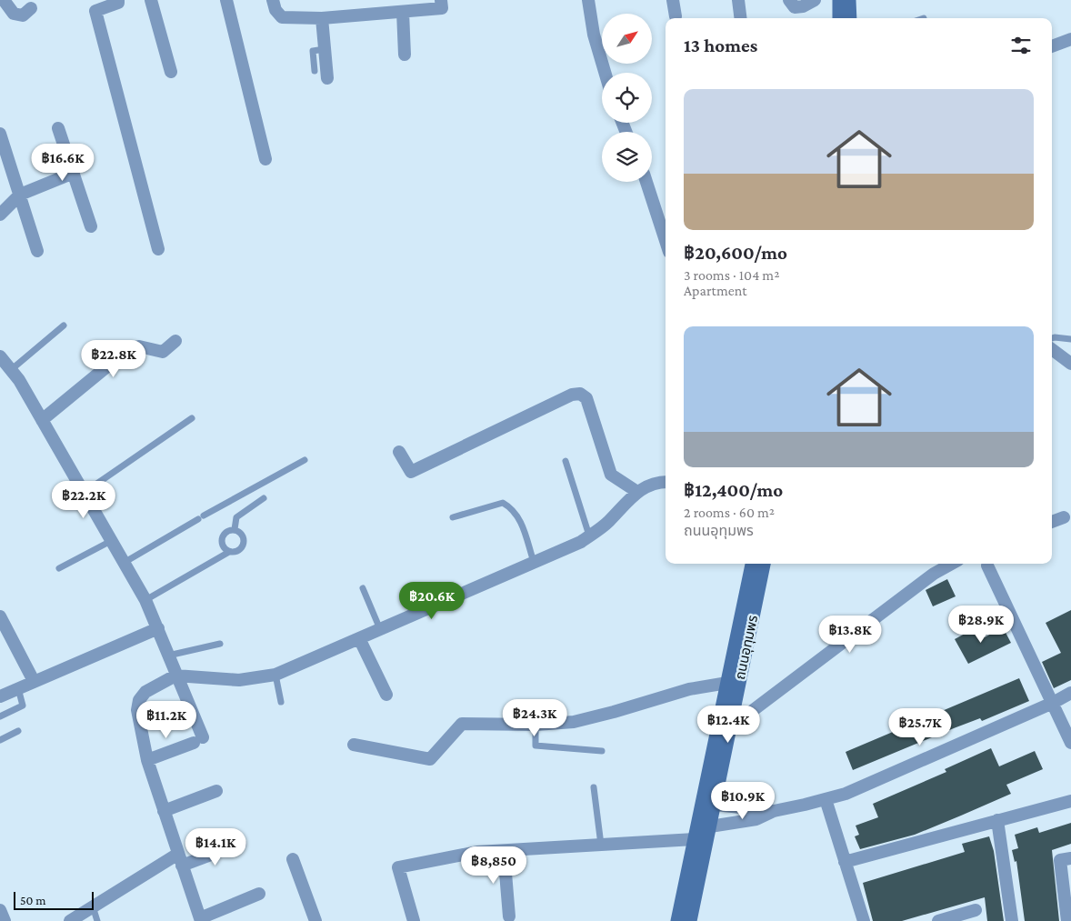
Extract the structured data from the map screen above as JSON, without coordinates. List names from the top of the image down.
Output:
{
  "streets": {
    "street": ["ถนนอุทุมพร"]
  },
  "scale_bar": "50 m",
  "north": "top right",
  "page": {
    "heading": "13 homes",
    "list": [
      {
        "name": "฿20,600/mo",
        "note": "3 rooms · 104 m² · Apartment"
      },
      {
        "name": "฿12,400/mo",
        "note": "2 rooms · 60 m² · ถนนอุทุมพร"
      }
    ],
    "price": [
      "฿16.6K",
      "฿22.8K",
      "฿22.2K",
      "฿20.6K",
      "฿28.9K",
      "฿13.8K",
      "฿24.3K",
      "฿11.2K",
      "฿12.4K",
      "฿25.7K",
      "฿10.9K",
      "฿14.1K",
      "฿8,850"
    ],
    "scale": "50 m"
  }
}
